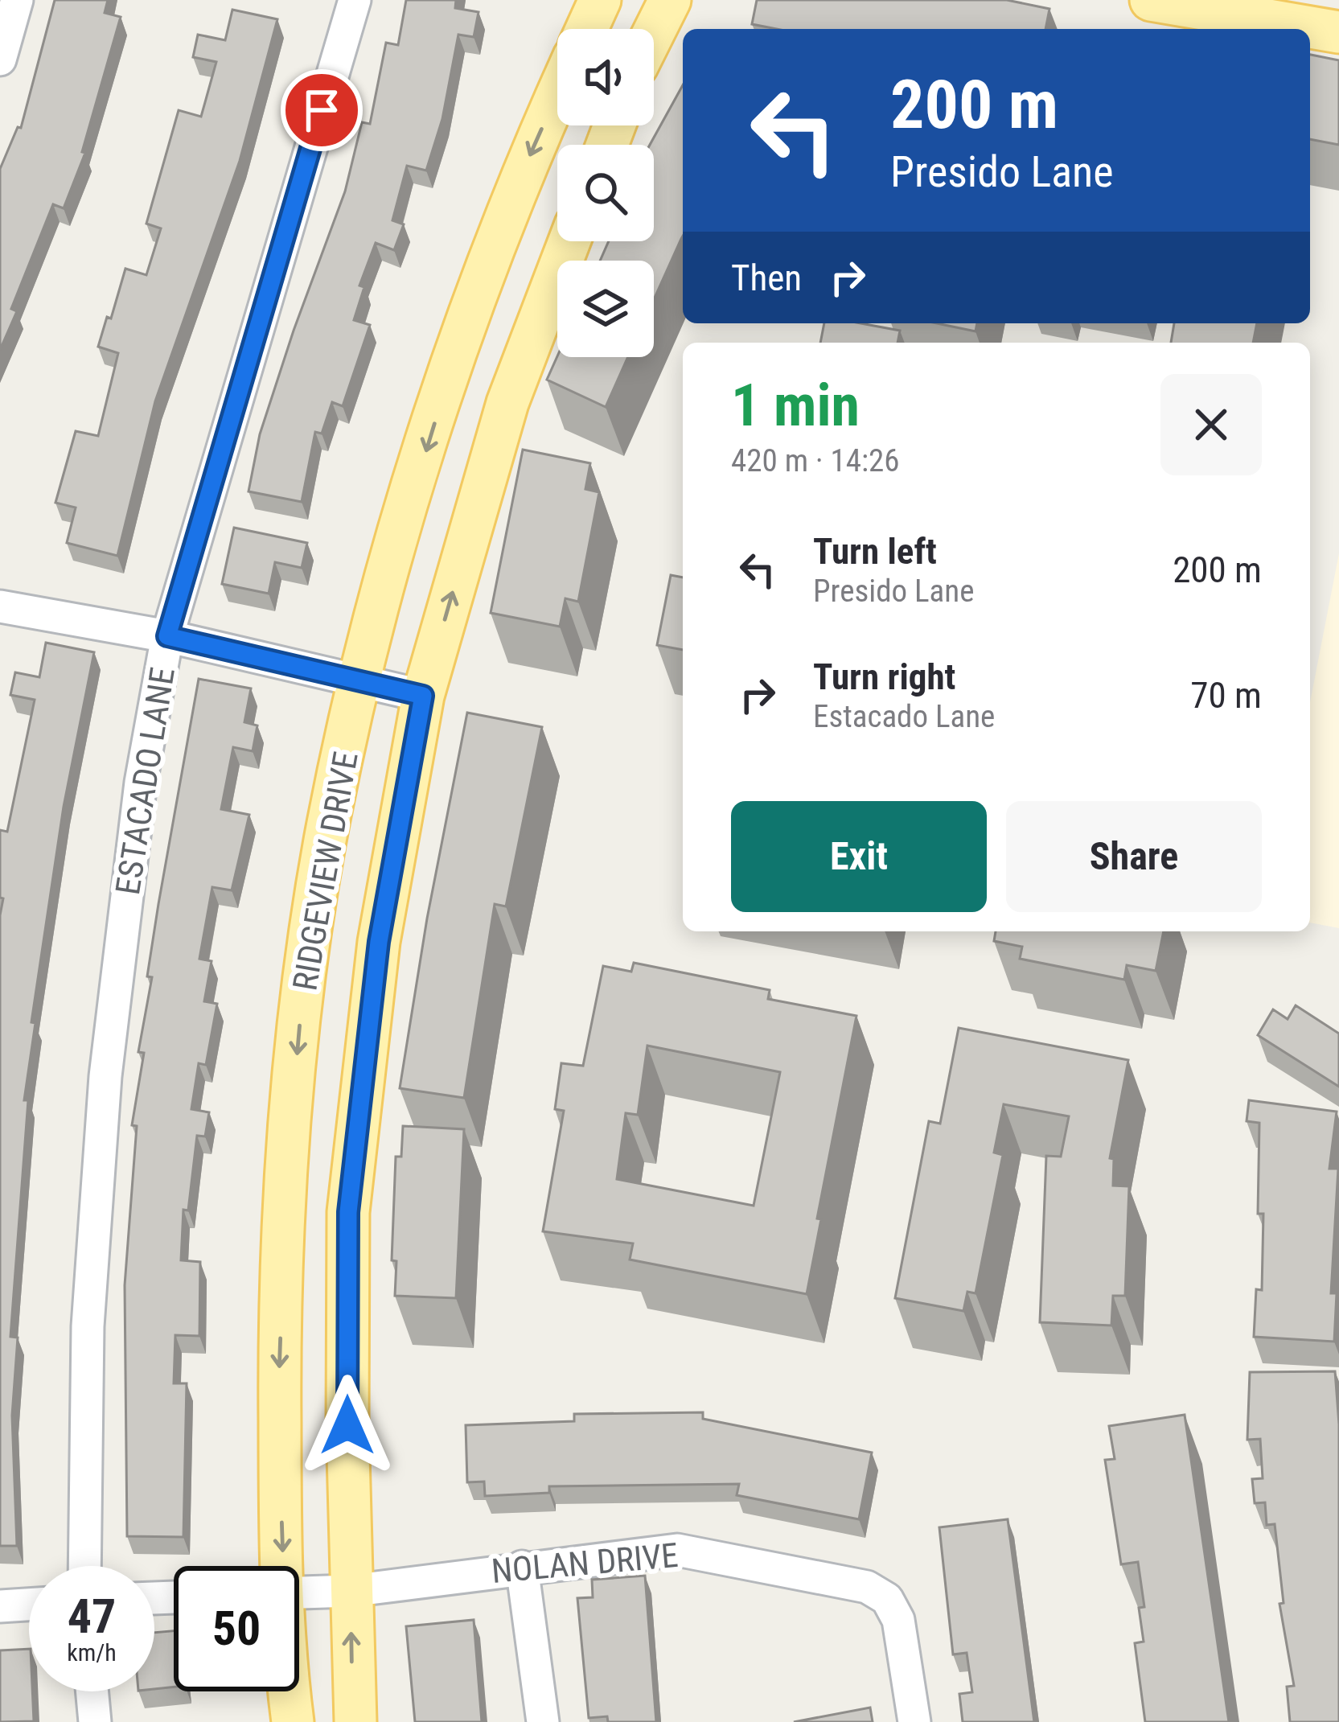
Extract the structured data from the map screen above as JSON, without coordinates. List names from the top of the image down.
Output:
{
  "streets": {
    "main road": ["RIDGEVIEW DRIVE"],
    "street": ["ESTACADO LANE", "NOLAN DRIVE"]
  },
  "crossings": [
    ["RIDGEVIEW DRIVE", "NOLAN DRIVE"]
  ],
  "page": {
    "turn": ["200 m", "Presido Lane"],
    "then": "Then",
    "heading": ["1 min", "420 m · 14:26"],
    "list": [
      {
        "name": "Turn left",
        "note": "Presido Lane",
        "value": "200 m"
      },
      {
        "name": "Turn right",
        "note": "Estacado Lane",
        "value": "70 m"
      }
    ],
    "buttons": ["Exit", "Share"],
    "speed": "47 km/h",
    "limit": "50"
  }
}
